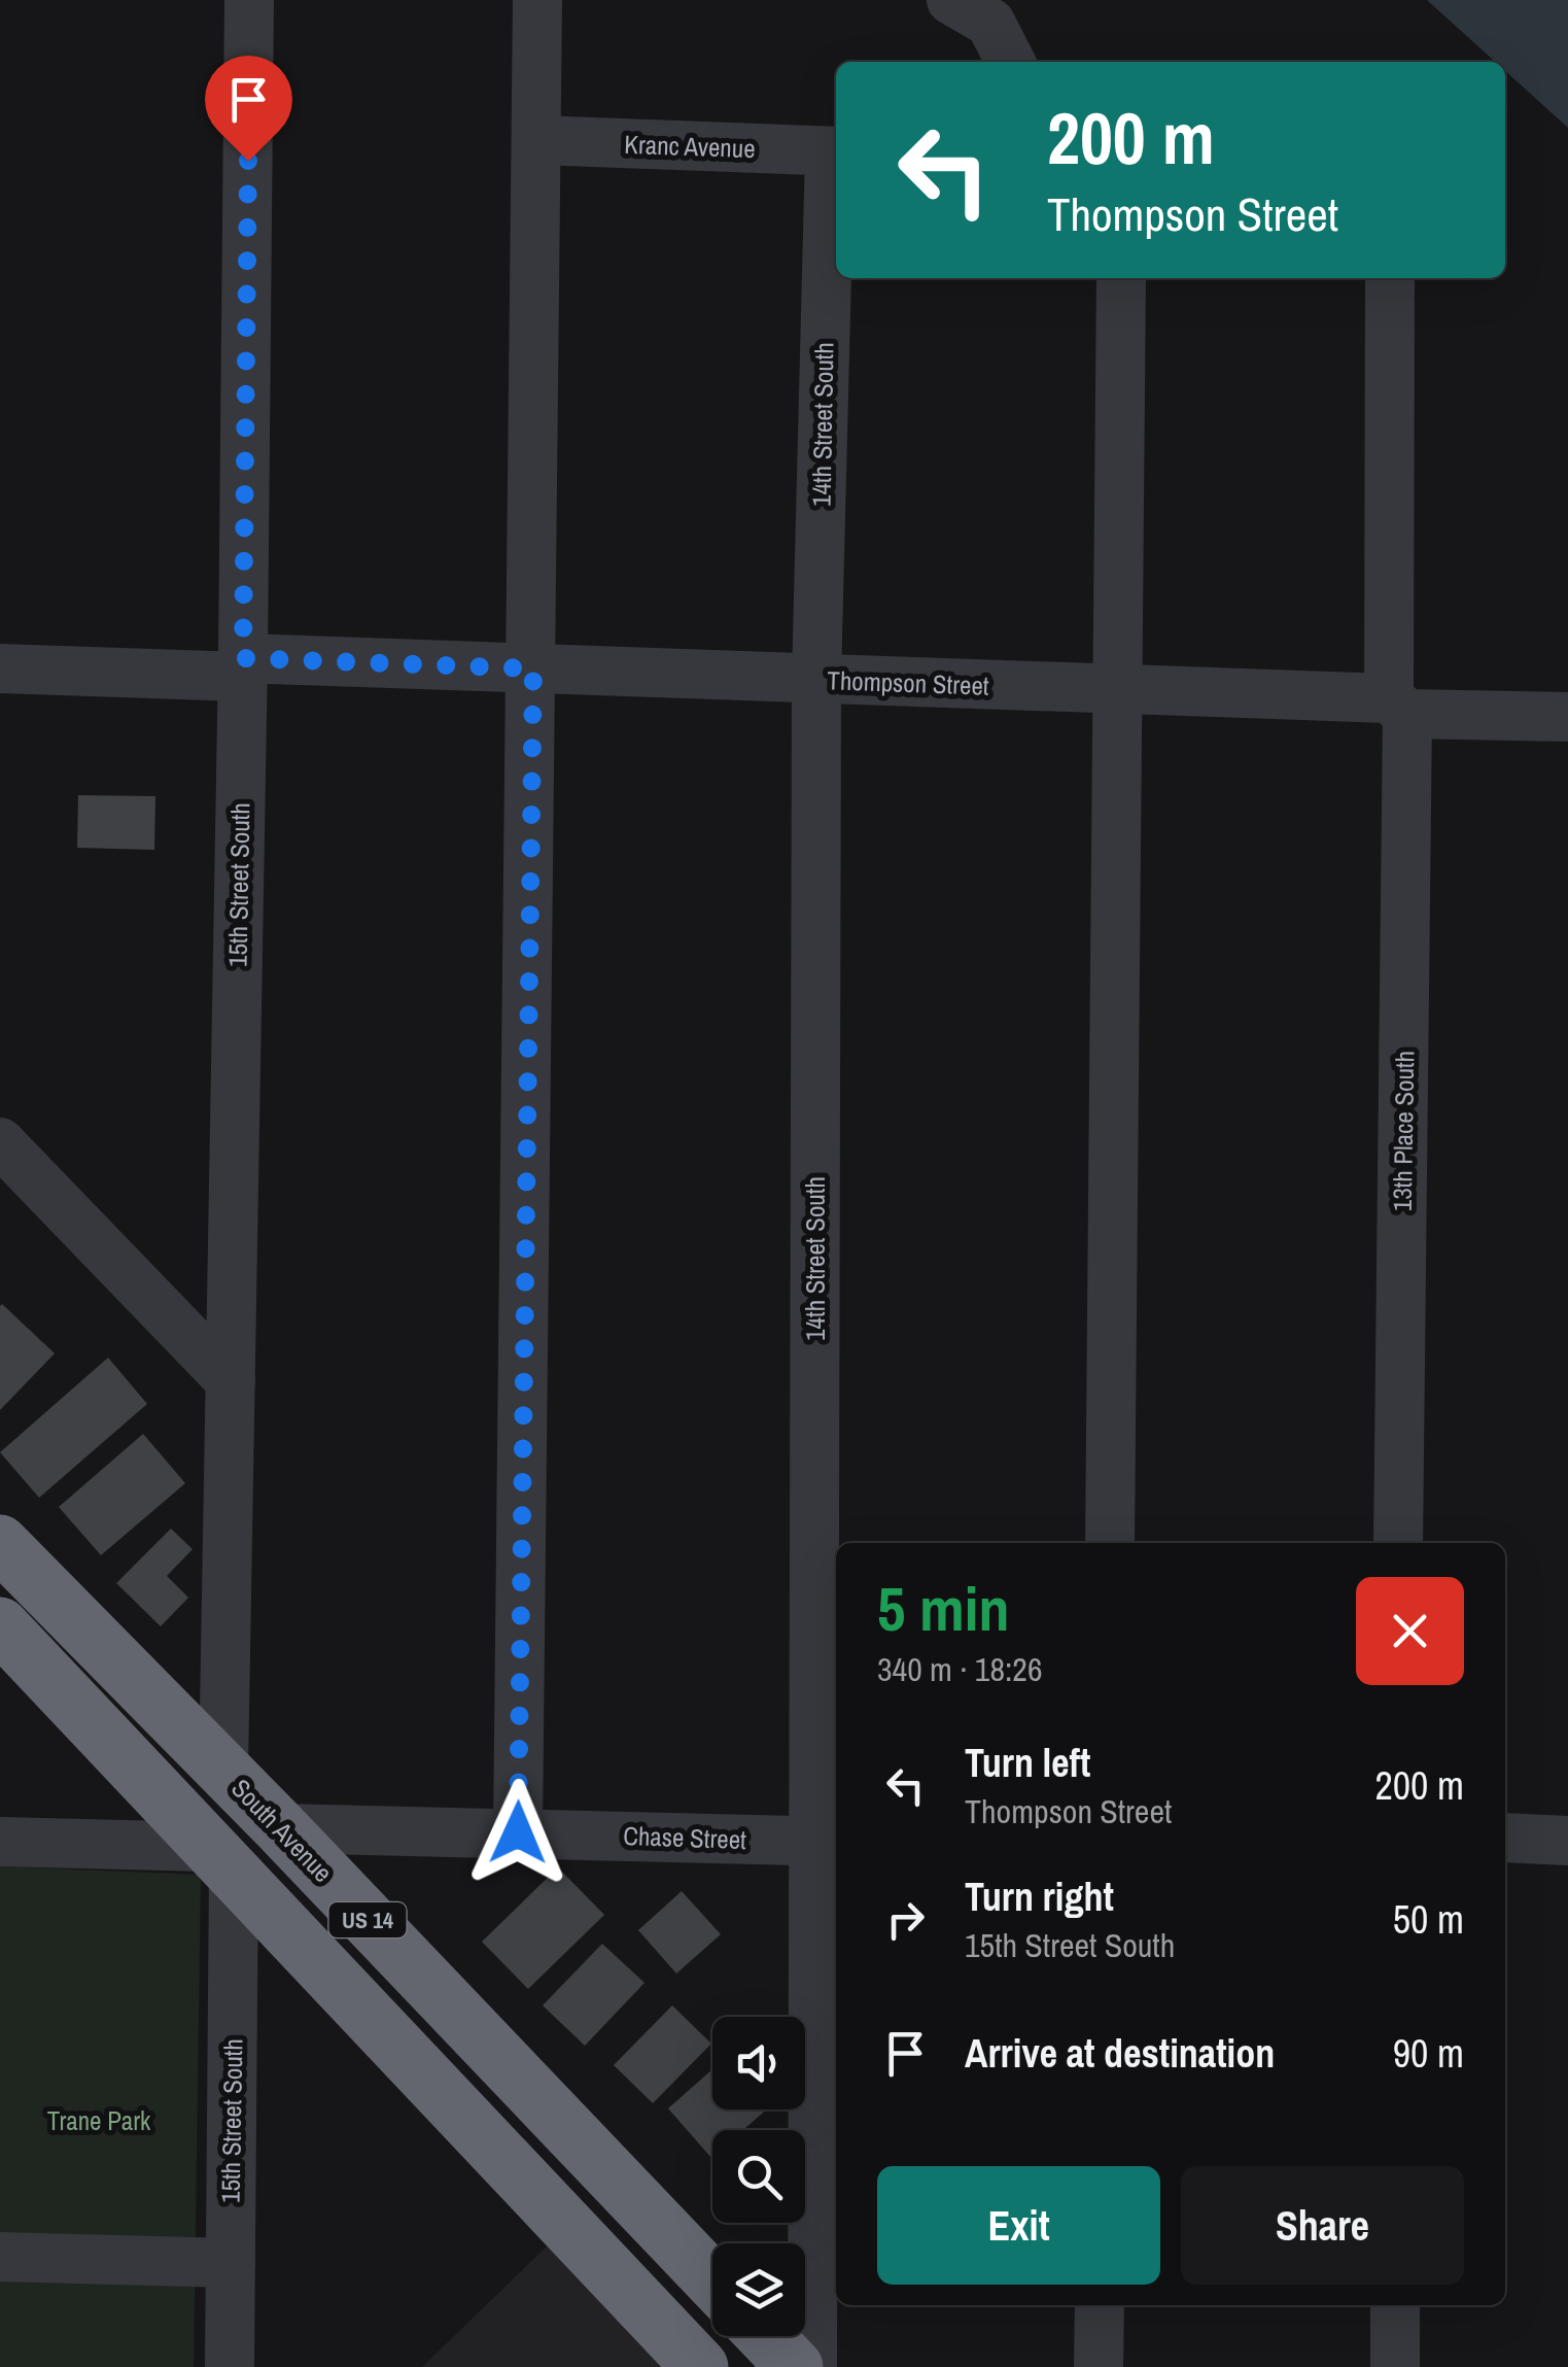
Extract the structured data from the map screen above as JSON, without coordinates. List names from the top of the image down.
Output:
{
  "streets": {
    "highway": ["South Avenue", "US 14"],
    "street": [
      "Kranc Avenue",
      "14th Street South",
      "Thompson Street",
      "15th Street South",
      "13th Place South",
      "Chase Street"
    ]
  },
  "crossings": [
    ["Kranc Avenue", "14th Street South"],
    ["14th Street South", "Thompson Street"],
    ["14th Street South", "Chase Street"],
    ["Thompson Street", "15th Street South"],
    ["Thompson Street", "13th Place South"],
    ["15th Street South", "South Avenue"],
    ["15th Street South", "US 14"],
    ["South Avenue", "Chase Street"]
  ],
  "parks": ["Trane Park"],
  "page": {
    "turn": ["200 m", "Thompson Street"],
    "heading": ["5 min", "340 m · 18:26"],
    "list": [
      {
        "name": "Turn left",
        "note": "Thompson Street",
        "value": "200 m"
      },
      {
        "name": "Turn right",
        "note": "15th Street South",
        "value": "50 m"
      },
      {
        "name": "Arrive at destination",
        "value": "90 m"
      }
    ],
    "buttons": ["Exit", "Share"]
  }
}
